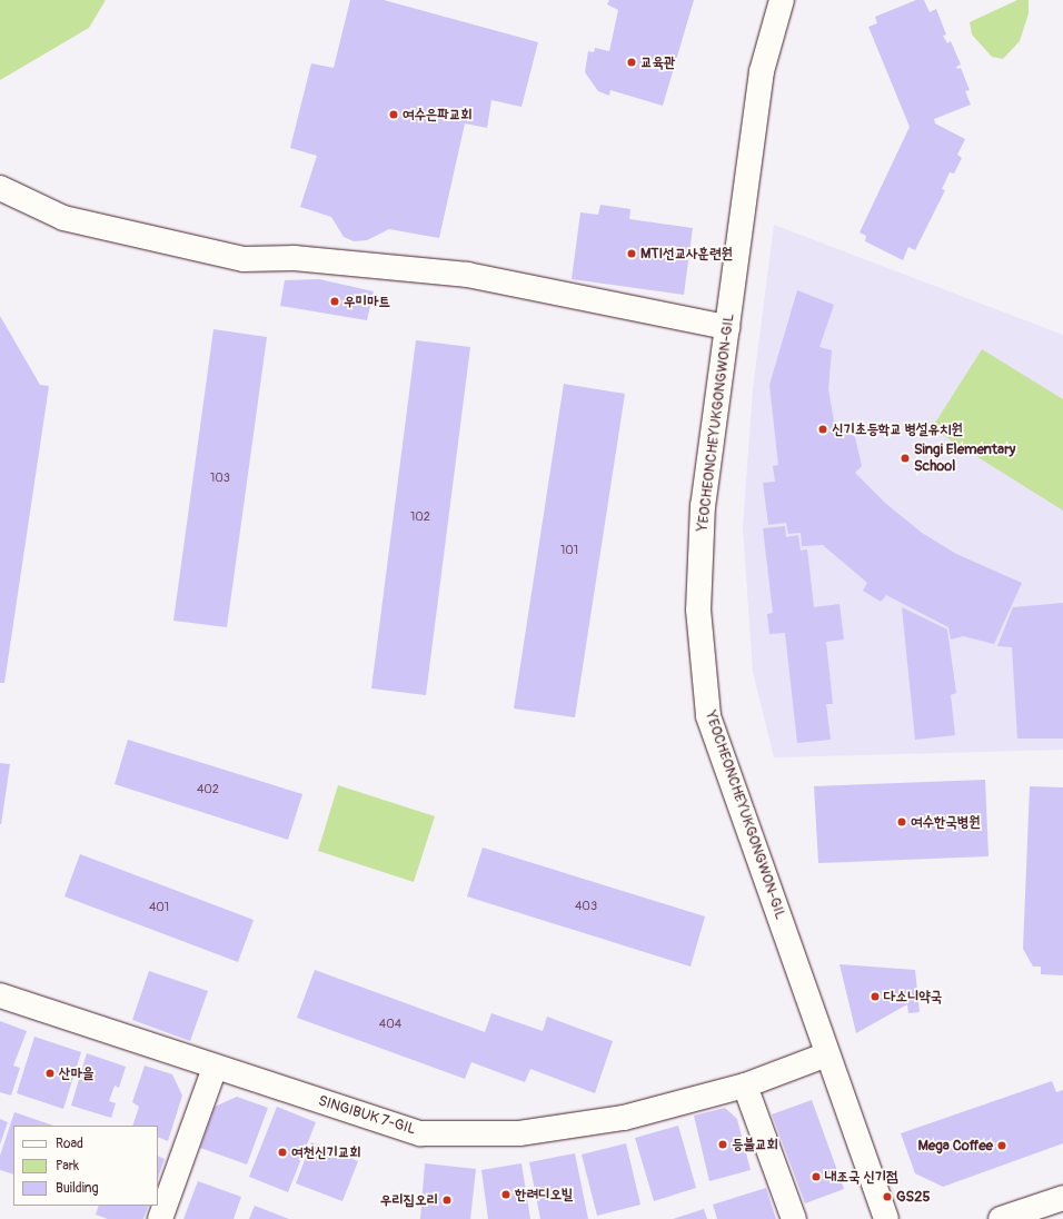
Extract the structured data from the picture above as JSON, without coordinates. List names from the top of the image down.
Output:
{
  "streets": {
    "street": ["YEOCHEONCHEYUKGONGWON-GIL", "SINGIBUK 7-GIL"]
  },
  "crossings": [
    ["YEOCHEONCHEYUKGONGWON-GIL", "SINGIBUK 7-GIL"]
  ],
  "places": [
    "교육관",
    "여수은파교회",
    "MTI선교사훈련원",
    "우미마트",
    "신기초등학교 병설유치원",
    "Singi Elementary School",
    "여수한국병원",
    "다소니약국",
    "산마을",
    "등불교회",
    "Mega Coffee",
    "여천신기교회",
    "내조국 신기점",
    "한려디오빌",
    "GS25",
    "우리집오리"
  ],
  "house_numbers": [
    "103",
    "102",
    "101",
    "402",
    "403",
    "401",
    "404"
  ],
  "legend": ["Road", "Park", "Building"]
}
